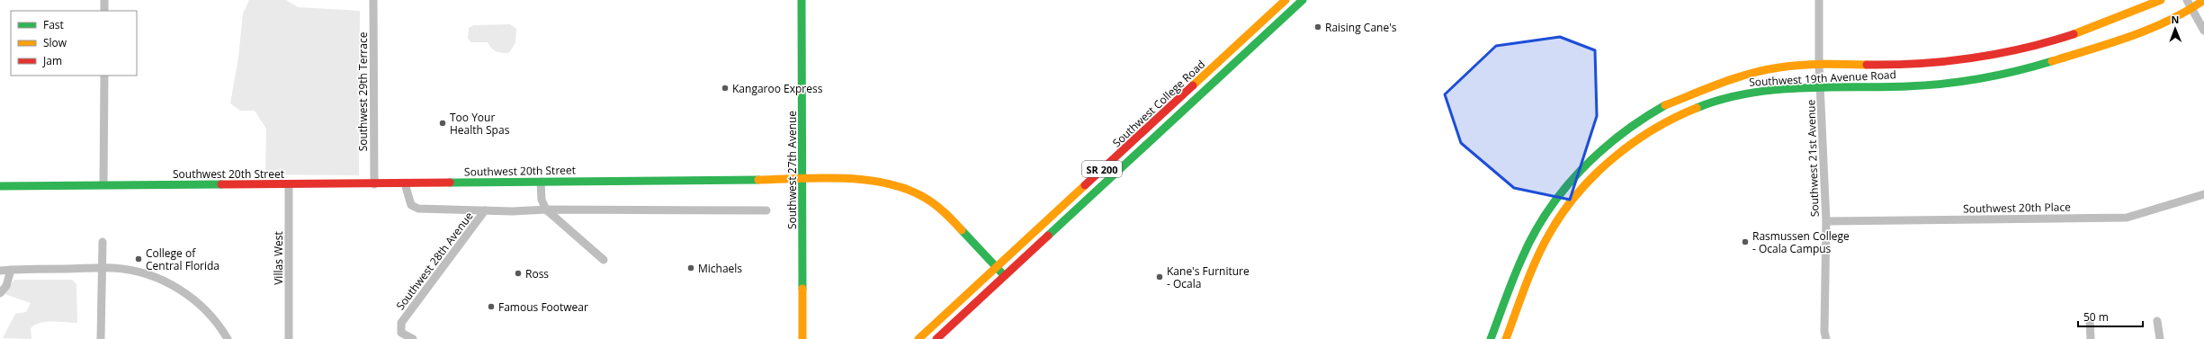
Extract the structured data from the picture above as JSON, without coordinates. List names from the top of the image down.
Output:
{
  "streets": {
    "main road": [
      "Southwest 19th Avenue Road",
      "Southwest College Road",
      "SR 200",
      "Southwest 27th Avenue",
      "Southwest 20th Street"
    ],
    "street": [
      "Southwest 29th Terrace",
      "Southwest 21st Avenue",
      "Southwest 20th Place",
      "Villas West",
      "Southwest 28th Avenue"
    ]
  },
  "crossings": [
    ["Southwest 19th Avenue Road", "Southwest 21st Avenue"],
    ["Southwest 29th Terrace", "Southwest 20th Street"],
    ["Southwest College Road", "Southwest 20th Street"],
    ["Southwest 21st Avenue", "Southwest 20th Place"],
    ["Southwest 27th Avenue", "Southwest 20th Street"],
    ["Southwest 20th Street", "Villas West"]
  ],
  "places": [
    "Raising Cane's",
    "Kangaroo Express",
    "Too Your Health Spas",
    "Rasmussen College - Ocala Campus",
    "College of Central Florida",
    "Michaels",
    "Ross",
    "Kane's Furniture - Ocala",
    "Famous Footwear"
  ],
  "legend": ["Fast", "Slow", "Jam"],
  "scale_bar": "50 m",
  "north": "top"
}
